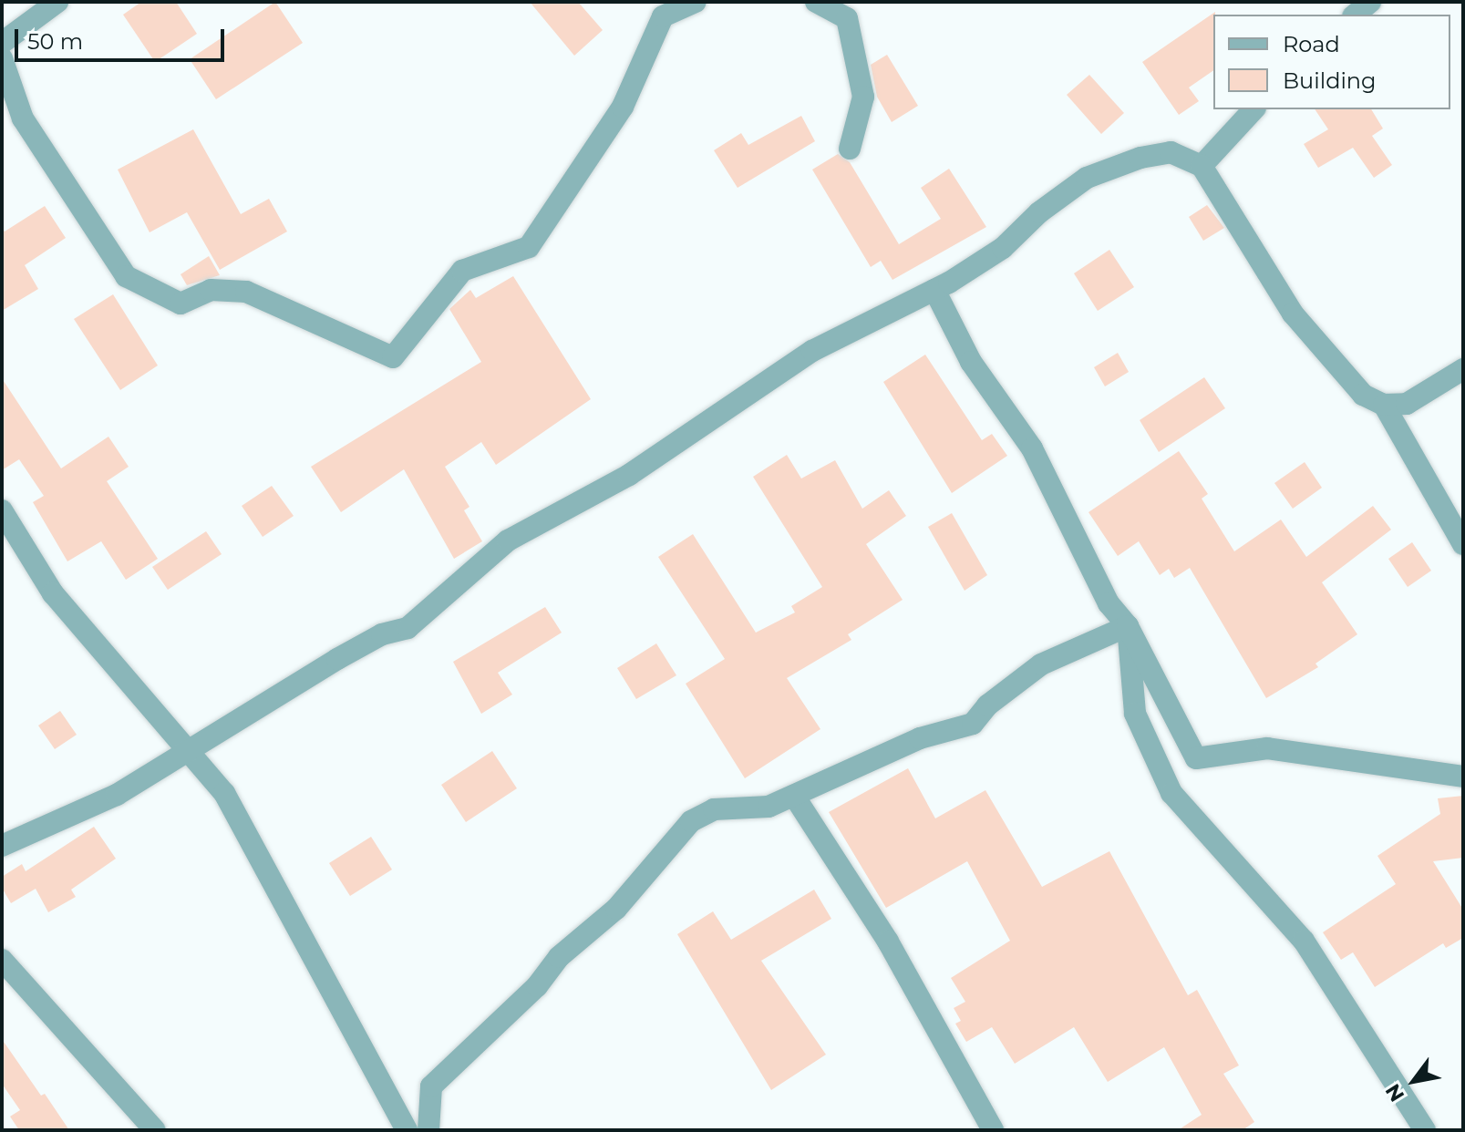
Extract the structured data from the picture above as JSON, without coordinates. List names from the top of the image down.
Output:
{
  "legend": ["Road", "Building"],
  "scale_bar": "50 m",
  "north": "bottom left"
}
